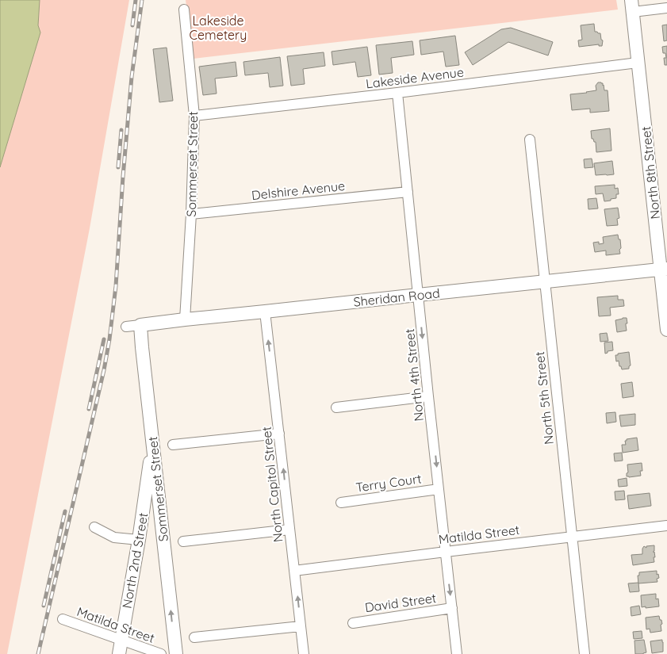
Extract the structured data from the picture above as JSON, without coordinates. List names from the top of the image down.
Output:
{
  "streets": {
    "main road": [
      "Sommerset Street",
      "North 8th Street",
      "Sheridan Road",
      "North 2nd Street"
    ],
    "street": [
      "Lakeside Avenue",
      "Delshire Avenue",
      "North 4th Street",
      "North 5th Street",
      "Terry Court",
      "North Capitol Street",
      "Matilda Street",
      "David Street"
    ]
  },
  "crossings": [
    ["Lakeside Avenue", "Sommerset Street"],
    ["Lakeside Avenue", "North 8th Street"],
    ["Lakeside Avenue", "North 4th Street"],
    ["Sommerset Street", "Delshire Avenue"],
    ["Sommerset Street", "Sheridan Road"],
    ["Sommerset Street", "North 2nd Street"],
    ["North 8th Street", "Sheridan Road"],
    ["Delshire Avenue", "North 4th Street"],
    ["Sheridan Road", "North 4th Street"],
    ["Sheridan Road", "North 5th Street"],
    ["Sheridan Road", "North Capitol Street"],
    ["North 4th Street", "Terry Court"],
    ["North 4th Street", "Matilda Street"],
    ["North 4th Street", "David Street"],
    ["North 5th Street", "Matilda Street"],
    ["North Capitol Street", "Matilda Street"],
    ["Matilda Street", "North 2nd Street"]
  ],
  "one_way": ["North 4th Street", "North Capitol Street"],
  "parks": ["Lakeside Cemetery"]
}
